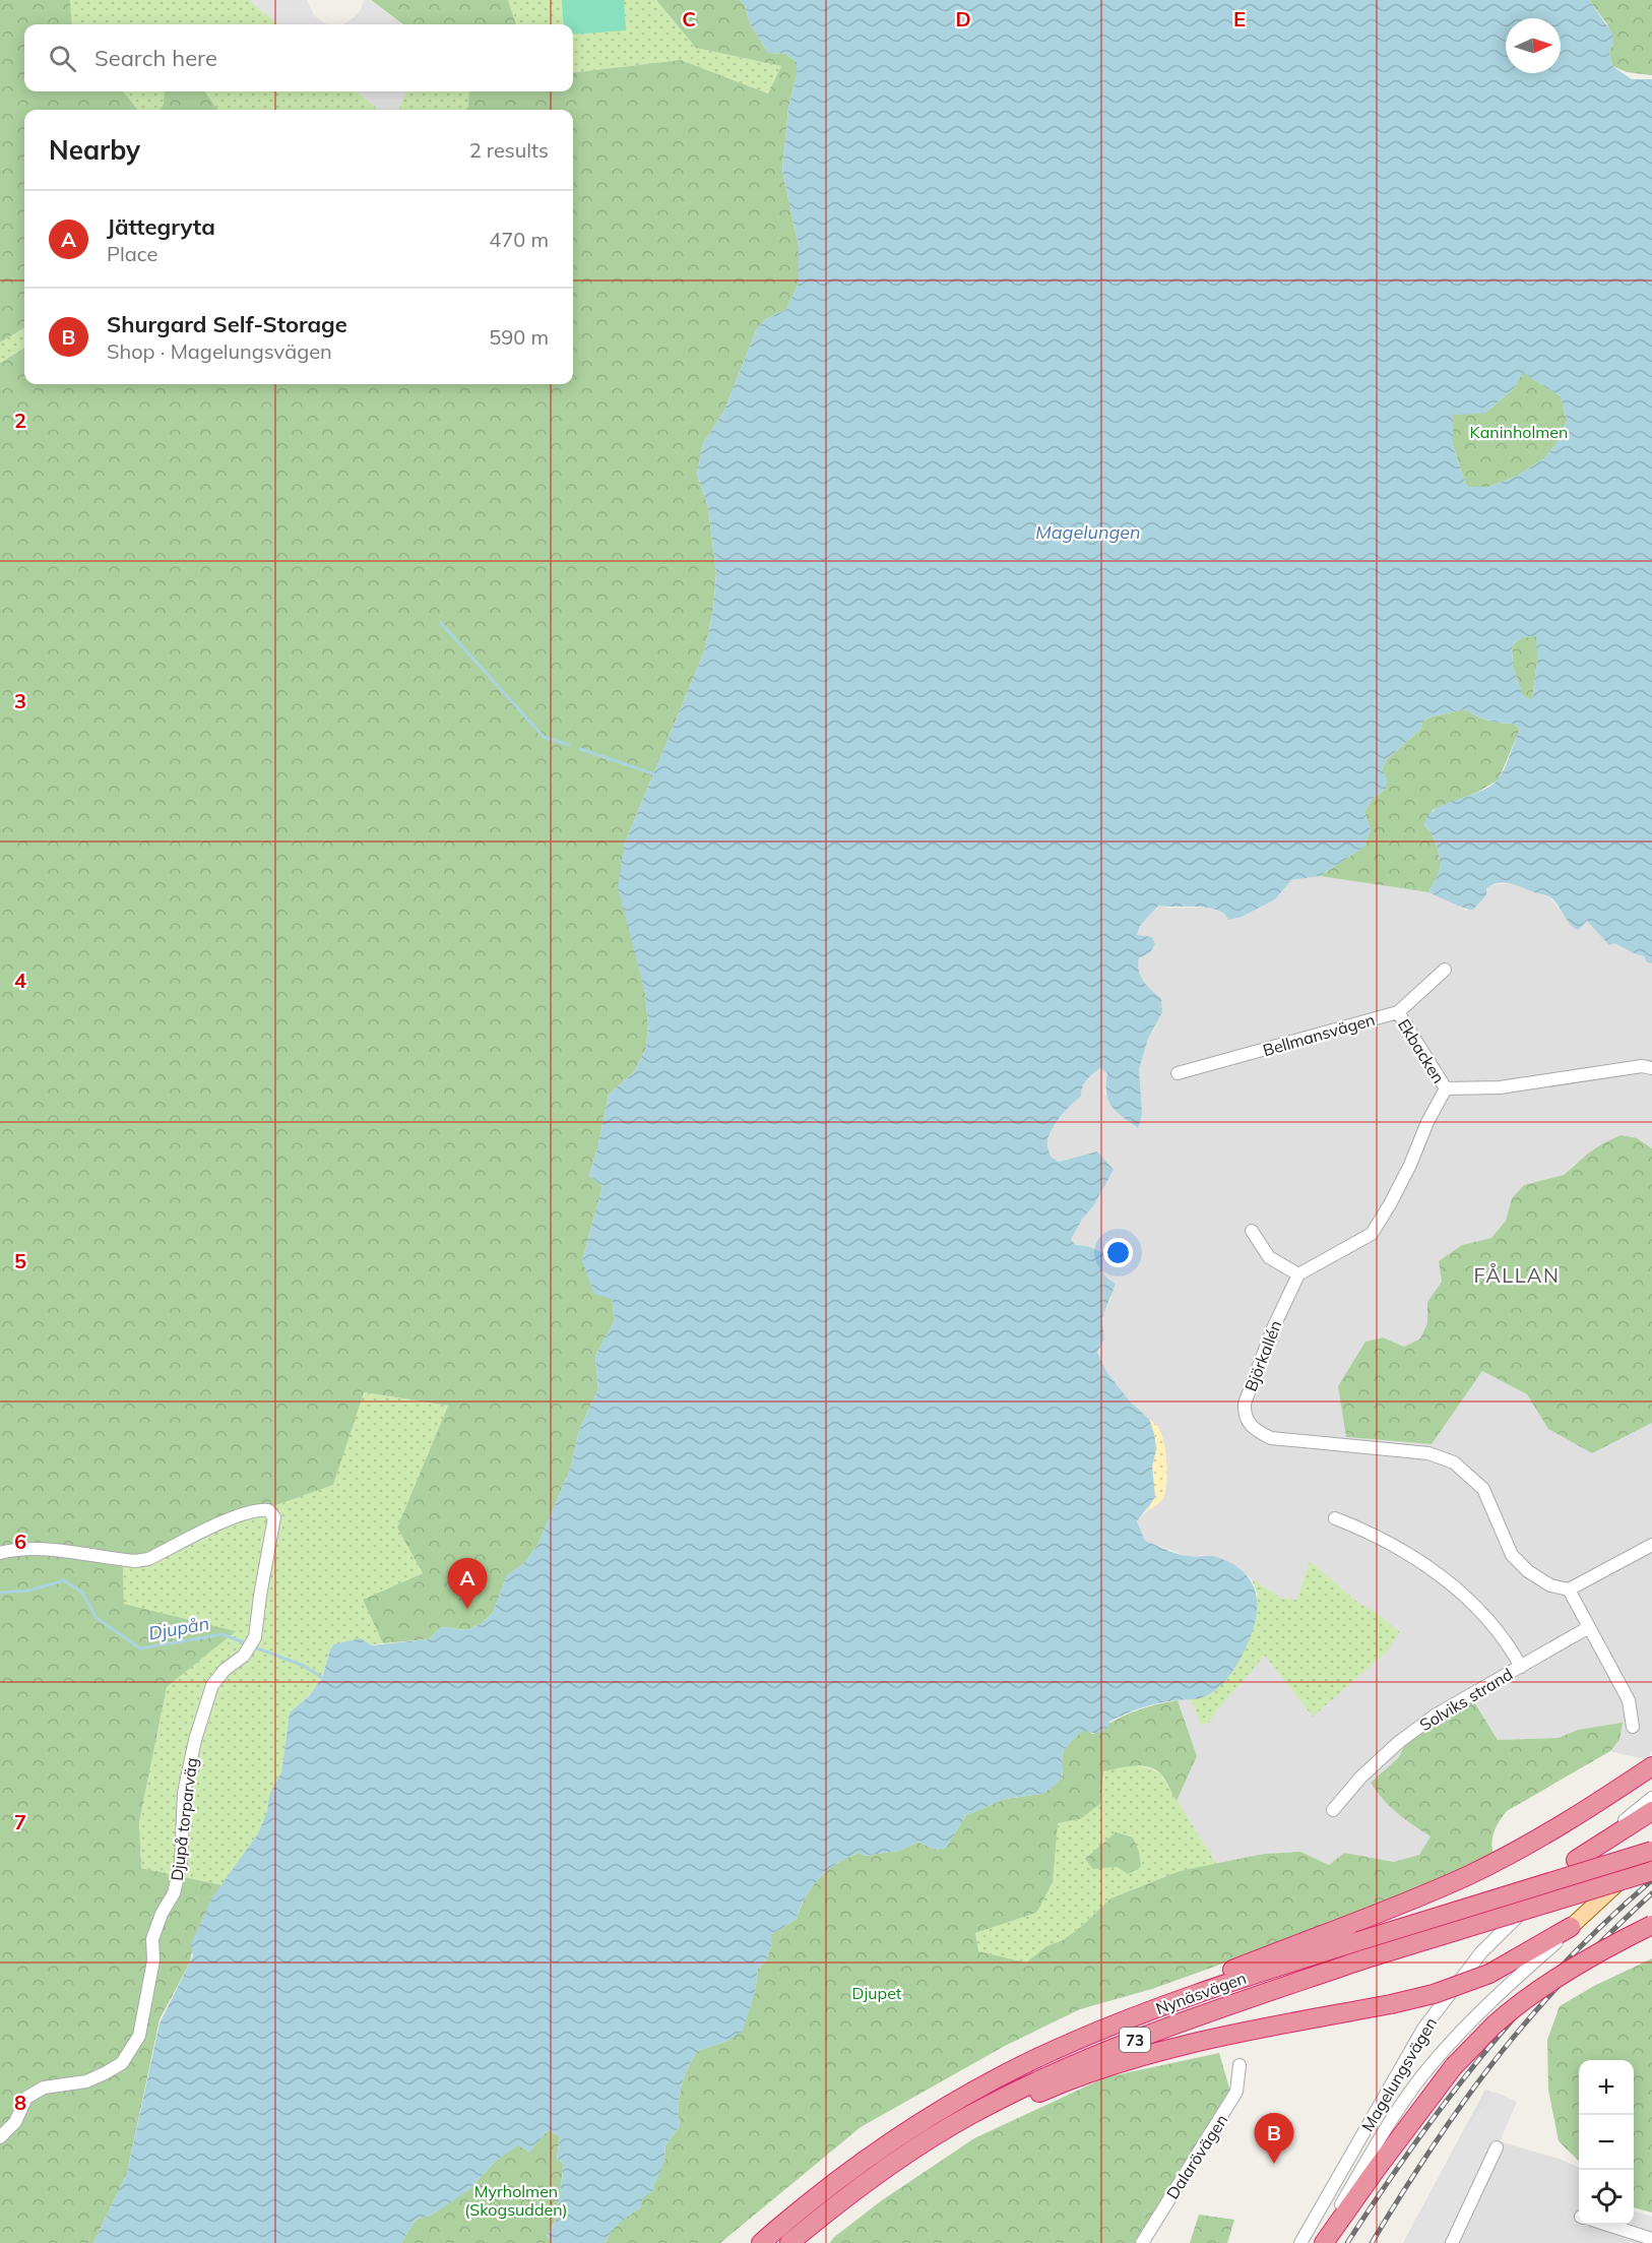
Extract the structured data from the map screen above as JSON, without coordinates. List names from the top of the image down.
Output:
{
  "streets": {
    "highway": ["Nynäsvägen", "73"],
    "main road": ["Magelungsvägen"],
    "street": [
      "Bellmansvägen",
      "Ekbacken",
      "Björkallén",
      "Solviks strand",
      "Djupå torparväg",
      "Dalarövägen"
    ]
  },
  "crossings": [
    ["Bellmansvägen", "Ekbacken"],
    ["Nynäsvägen", "Magelungsvägen"]
  ],
  "districts": ["FÅLLAN"],
  "water": ["Magelungen", "Djupån"],
  "parks": ["Kaninholmen", "Djupet", "Myrholmen (Skogsudden)"],
  "north": "right",
  "page": {
    "search": "Search here",
    "heading": ["Nearby", "2 results"],
    "list": [
      {
        "mark": "A",
        "name": "Jättegryta",
        "note": "Place",
        "value": "470 m"
      },
      {
        "mark": "B",
        "name": "Shurgard Self-Storage",
        "note": "Shop · Magelungsvägen",
        "value": "590 m"
      }
    ],
    "pins": ["A", "B"],
    "map_buttons": ["+", "−"]
  },
  "grid": {
    "columns": ["C", "D", "E"],
    "rows": [
      "2",
      "3",
      "4",
      "5",
      "6",
      "7",
      "8"
    ]
  }
}
